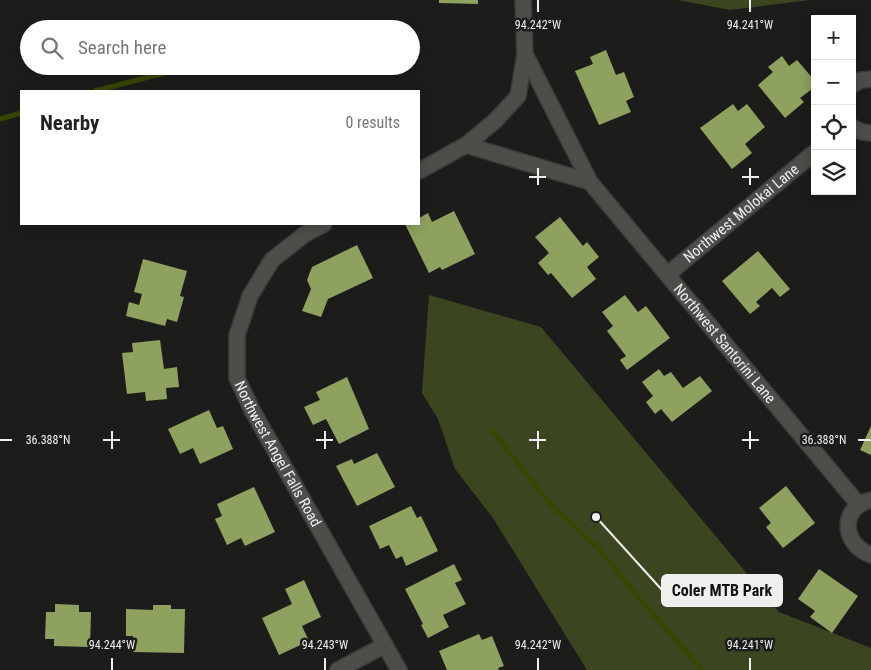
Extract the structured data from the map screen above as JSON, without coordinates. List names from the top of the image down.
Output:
{
  "streets": {
    "street": ["Northwest Molokai Lane", "Northwest Santorini Lane", "Northwest Angel Falls Road"]
  },
  "crossings": [
    ["Northwest Molokai Lane", "Northwest Santorini Lane"]
  ],
  "places": ["Coler MTB Park"],
  "page": {
    "map_buttons": ["+", "−"],
    "search": "Search here",
    "heading": ["Nearby", "0 results"]
  },
  "coordinates": [
    "94.242°W",
    "94.241°W",
    "36.388°N",
    "94.244°W",
    "94.243°W"
  ]
}
